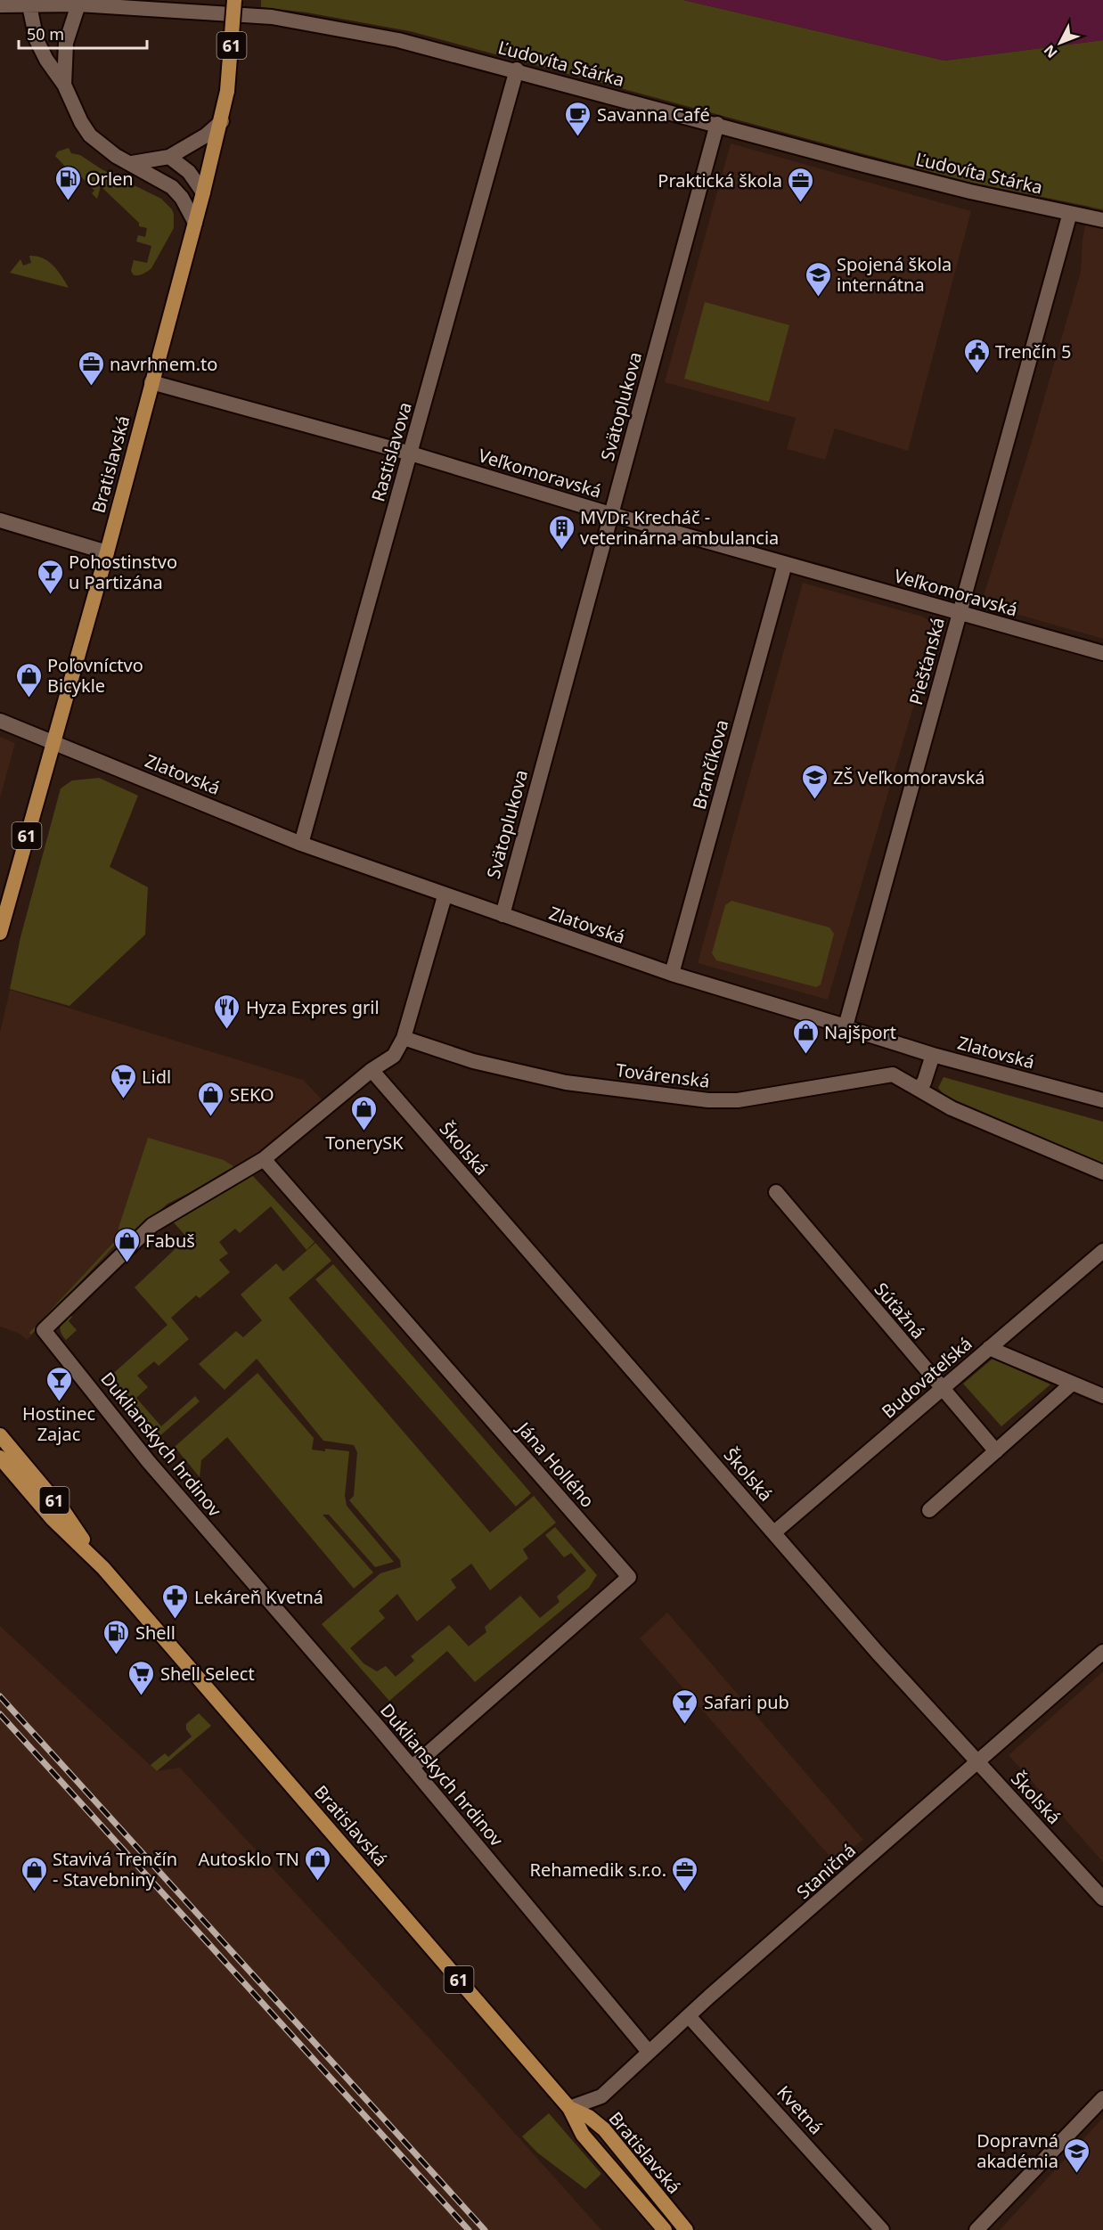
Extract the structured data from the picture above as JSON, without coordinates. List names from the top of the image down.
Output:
{
  "streets": {
    "main road": ["61", "Bratislavská"],
    "street": [
      "Ľudovíta Stárka",
      "Svätoplukova",
      "Rastislavova",
      "Veľkomoravská",
      "Piešťanská",
      "Brančíkova",
      "Zlatovská",
      "Továrenská",
      "Školská",
      "Súťažná",
      "Budovateľská",
      "Duklianskych hrdinov",
      "Jána Hollého",
      "Staničná",
      "Kvetná"
    ]
  },
  "crossings": [
    ["Ľudovíta Stárka", "Svätoplukova"],
    ["Ľudovíta Stárka", "Rastislavova"],
    ["Ľudovíta Stárka", "Piešťanská"],
    ["Svätoplukova", "Veľkomoravská"],
    ["Svätoplukova", "Zlatovská"],
    ["Rastislavova", "Veľkomoravská"],
    ["Rastislavova", "Zlatovská"],
    ["Bratislavská", "Veľkomoravská"],
    ["Bratislavská", "Zlatovská"],
    ["Bratislavská", "Staničná"],
    ["Veľkomoravská", "Piešťanská"],
    ["Veľkomoravská", "Brančíkova"],
    ["Piešťanská", "Zlatovská"],
    ["Brančíkova", "Zlatovská"],
    ["Zlatovská", "Duklianskych hrdinov"],
    ["Továrenská", "Duklianskych hrdinov"],
    ["Školská", "Budovateľská"],
    ["Školská", "Duklianskych hrdinov"],
    ["Školská", "Staničná"],
    ["Súťažná", "Budovateľská"],
    ["Duklianskych hrdinov", "Jána Hollého"],
    ["Duklianskych hrdinov", "Staničná"],
    ["Staničná", "Kvetná"]
  ],
  "places": {
    "cafe": ["Savanna Café"],
    "fuel station": ["Orlen", "Shell"],
    "office": ["Praktická škola", "navrhnem.to", "Rehamedik s.r.o."],
    "school or university": ["Spojená škola internátna", "ZŠ Veľkomoravská", "Dopravná akadémia"],
    "public building": ["Trenčín 5"],
    "building": ["MVDr. Krecháč - veterinárna ambulancia"],
    "bar": ["Pohostinstvo u Partizána", "Hostinec Zajac", "Safari pub"],
    "shop": [
      "Poľovníctvo Bicykle",
      "Najšport",
      "SEKO",
      "TonerySK",
      "Fabuš",
      "Autosklo TN",
      "Stavivá Trenčín - Stavebniny"
    ],
    "restaurant": ["Hyza Expres gril"],
    "supermarket": ["Lidl", "Shell Select"],
    "pharmacy": ["Lekáreň Kvetná"]
  },
  "scale_bar": "50 m",
  "north": "bottom left"
}
